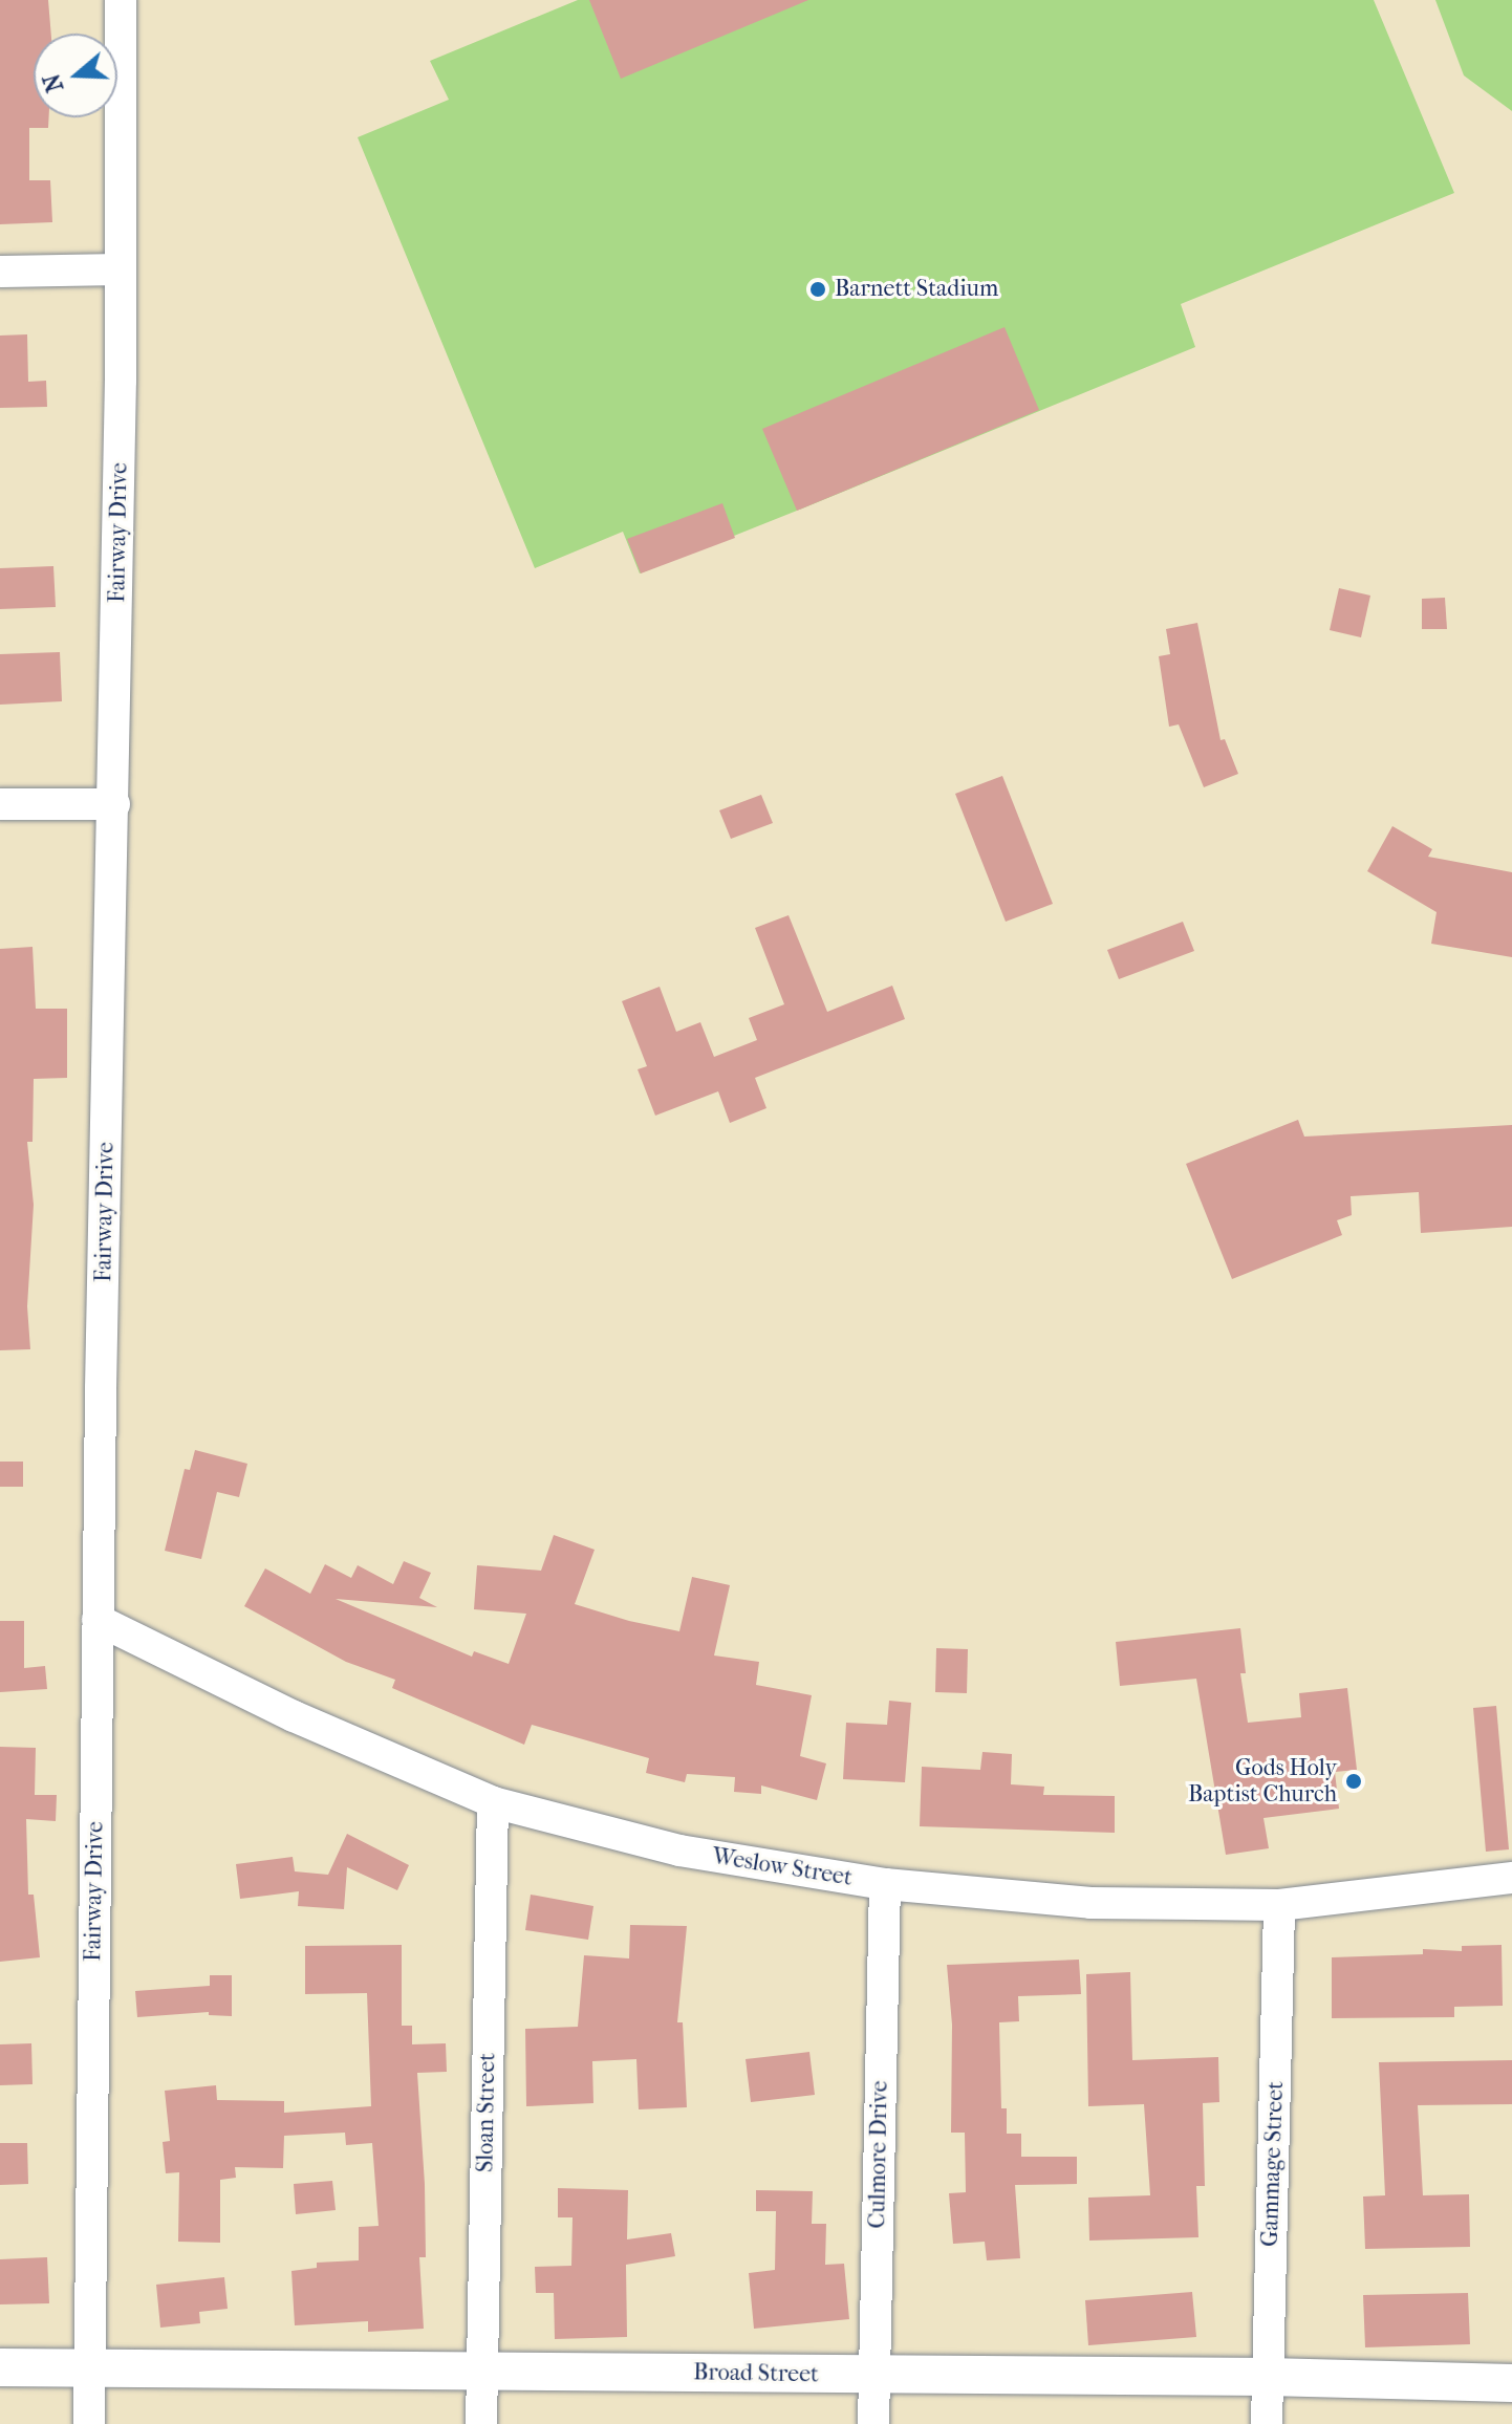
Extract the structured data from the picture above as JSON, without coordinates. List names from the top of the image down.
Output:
{
  "streets": {
    "street": [
      "Fairway Drive",
      "Weslow Street",
      "Sloan Street",
      "Culmore Drive",
      "Gammage Street",
      "Broad Street"
    ]
  },
  "crossings": [
    ["Fairway Drive", "Weslow Street"],
    ["Fairway Drive", "Broad Street"],
    ["Weslow Street", "Sloan Street"],
    ["Weslow Street", "Culmore Drive"],
    ["Weslow Street", "Gammage Street"],
    ["Sloan Street", "Broad Street"],
    ["Culmore Drive", "Broad Street"],
    ["Gammage Street", "Broad Street"]
  ],
  "places": ["Barnett Stadium", "Gods Holy Baptist Church"],
  "north": "left"
}
